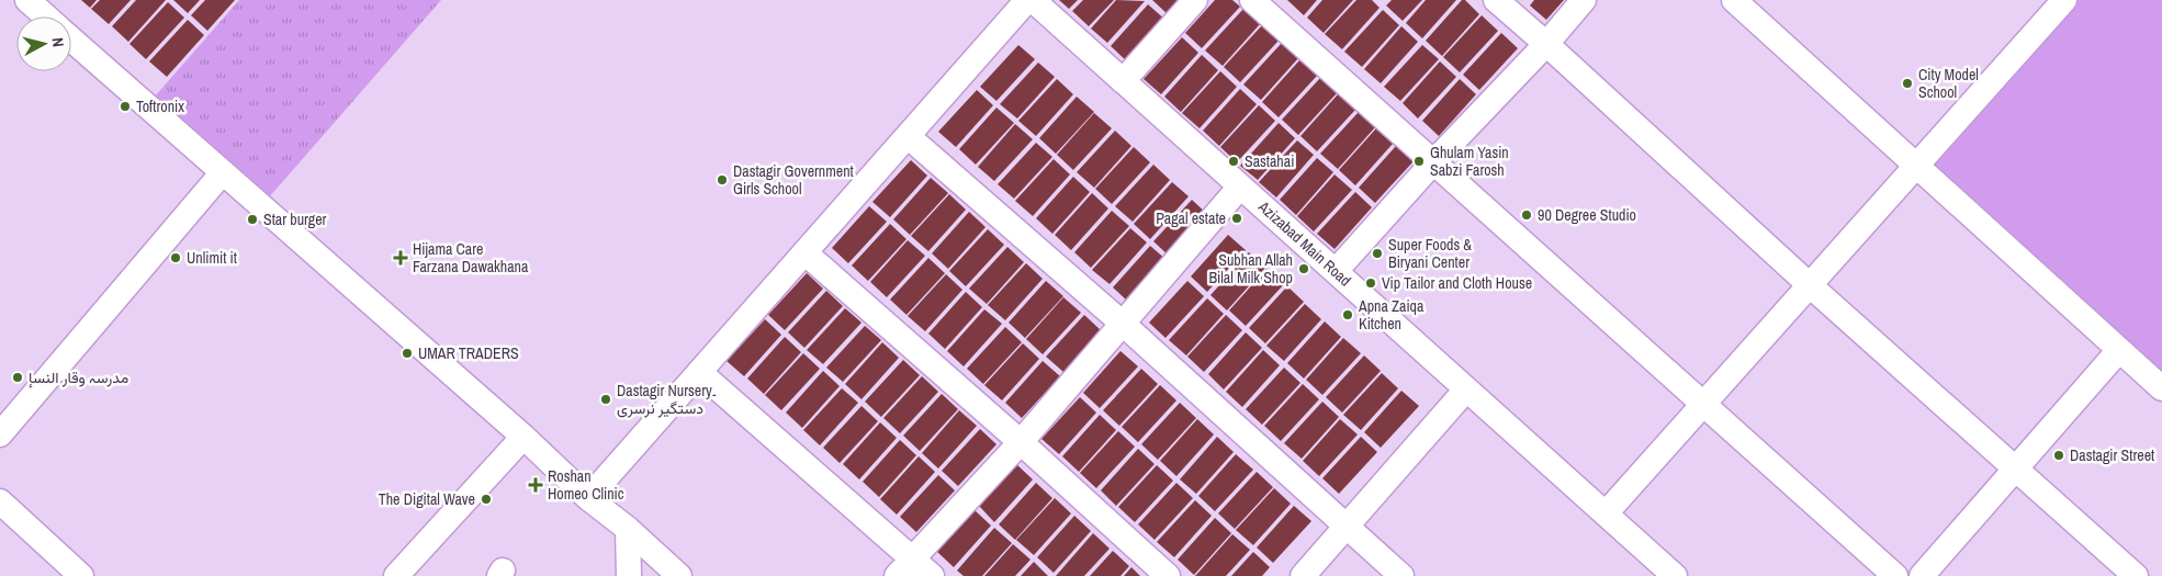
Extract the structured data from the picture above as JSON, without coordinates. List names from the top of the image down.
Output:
{
  "streets": {
    "street": ["Azizabad Main Road"]
  },
  "places": {
    "other": [
      "City Model School",
      "Toftronix",
      "Sastahai",
      "Ghulam Yasin Sabzi Farosh",
      "Dastagir Government Girls School",
      "90 Degree Studio",
      "Pagal estate",
      "Star burger",
      "Super Foods & Biryani Center",
      "Unlimit it",
      "Subhan Allah Bilal Milk Shop",
      "Vip Tailor and Cloth House",
      "Apna Zaiqa Kitchen",
      "UMAR TRADERS",
      "مدرسہ وقار النسإ",
      "Dastagir Nursery۔ دستگیر نرسری",
      "Dastagir Street",
      "The Digital Wave"
    ],
    "health": ["Hijama Care Farzana Dawakhana", "Roshan Homeo Clinic"]
  },
  "north": "right"
}
